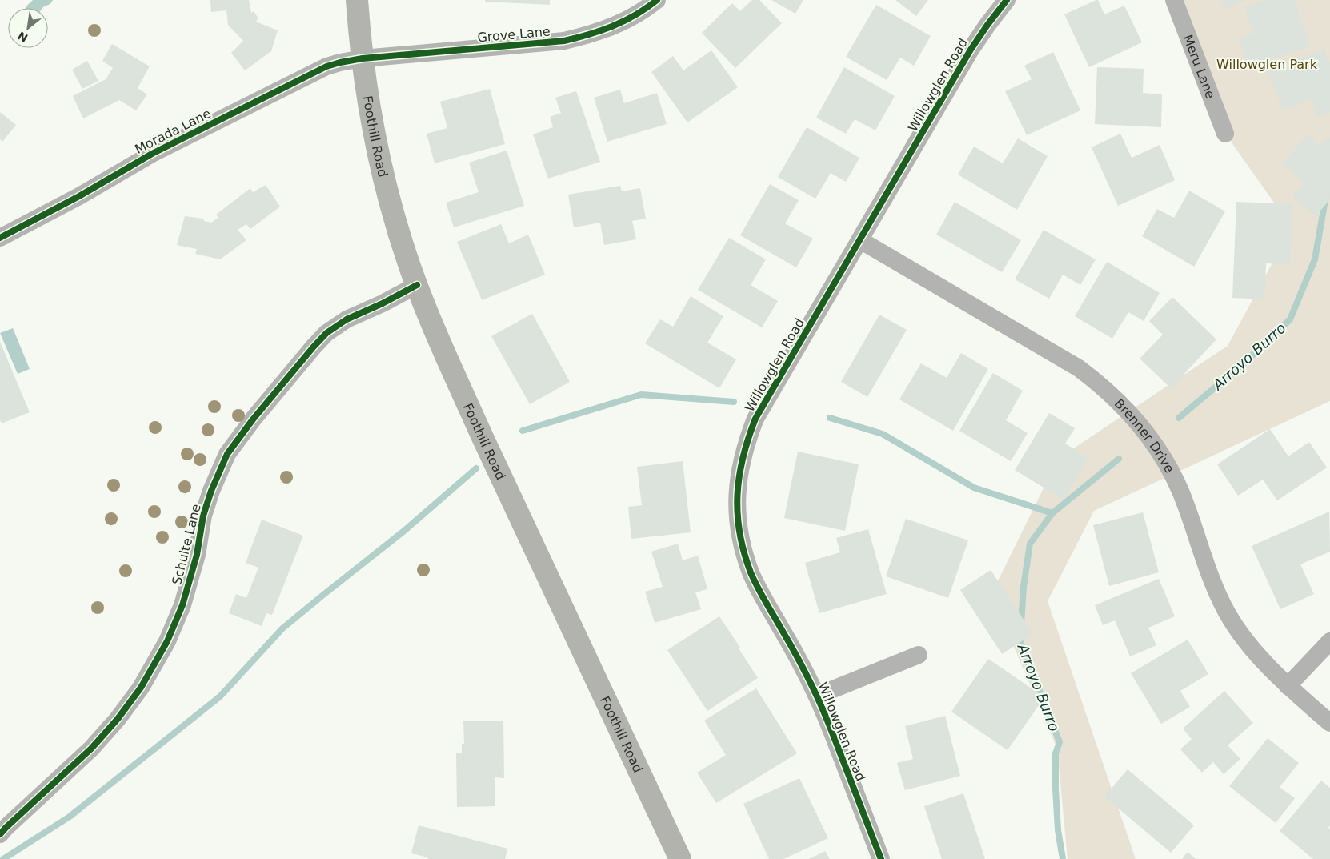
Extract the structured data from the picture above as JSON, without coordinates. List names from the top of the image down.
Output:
{
  "streets": {
    "main road": ["Foothill Road"],
    "street": [
      "Grove Lane",
      "Meru Lane",
      "Willowglen Road",
      "Morada Lane",
      "Brenner Drive",
      "Schulte Lane"
    ]
  },
  "crossings": [
    ["Grove Lane", "Morada Lane"],
    ["Grove Lane", "Foothill Road"],
    ["Willowglen Road", "Brenner Drive"],
    ["Morada Lane", "Foothill Road"],
    ["Foothill Road", "Schulte Lane"]
  ],
  "water": ["Arroyo Burro"],
  "parks": ["Willowglen Park"],
  "north": "bottom left"
}
